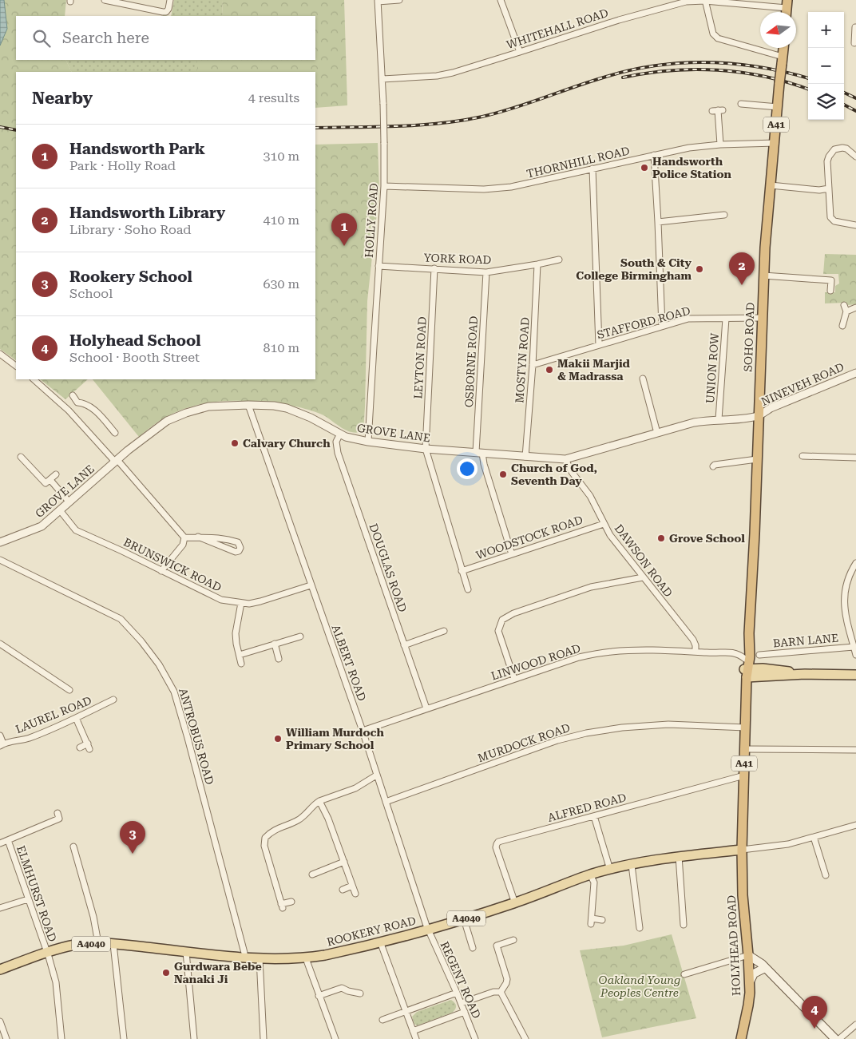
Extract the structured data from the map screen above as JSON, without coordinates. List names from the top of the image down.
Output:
{
  "streets": {
    "highway": ["A41", "SOHO ROAD", "HOLYHEAD ROAD"],
    "main road": ["A4040", "ROOKERY ROAD"],
    "street": [
      "WHITEHALL ROAD",
      "THORNHILL ROAD",
      "HOLLY ROAD",
      "YORK ROAD",
      "STAFFORD ROAD",
      "LEYTON ROAD",
      "MOSTYN ROAD",
      "OSBORNE ROAD",
      "UNION ROW",
      "NINEVEH ROAD",
      "GROVE LANE",
      "WOODSTOCK ROAD",
      "DAWSON ROAD",
      "BRUNSWICK ROAD",
      "DOUGLAS ROAD",
      "BARN LANE",
      "LINWOOD ROAD",
      "ALBERT ROAD",
      "LAUREL ROAD",
      "ANTROBUS ROAD",
      "MURDOCK ROAD",
      "ALFRED ROAD",
      "ELMHURST ROAD",
      "REGENT ROAD"
    ]
  },
  "crossings": [
    ["WHITEHALL ROAD", "HOLLY ROAD"],
    ["THORNHILL ROAD", "HOLLY ROAD"],
    ["THORNHILL ROAD", "SOHO ROAD"],
    ["HOLLY ROAD", "YORK ROAD"],
    ["HOLLY ROAD", "GROVE LANE"],
    ["YORK ROAD", "LEYTON ROAD"],
    ["YORK ROAD", "MOSTYN ROAD"],
    ["YORK ROAD", "OSBORNE ROAD"],
    ["STAFFORD ROAD", "SOHO ROAD"],
    ["STAFFORD ROAD", "MOSTYN ROAD"],
    ["STAFFORD ROAD", "UNION ROW"],
    ["SOHO ROAD", "NINEVEH ROAD"],
    ["SOHO ROAD", "GROVE LANE"],
    ["SOHO ROAD", "LINWOOD ROAD"],
    ["SOHO ROAD", "MURDOCK ROAD"],
    ["SOHO ROAD", "ALFRED ROAD"],
    ["SOHO ROAD", "ROOKERY ROAD"],
    ["SOHO ROAD", "HOLYHEAD ROAD"],
    ["LEYTON ROAD", "GROVE LANE"],
    ["LEYTON ROAD", "WOODSTOCK ROAD"],
    ["MOSTYN ROAD", "GROVE LANE"],
    ["OSBORNE ROAD", "GROVE LANE"],
    ["OSBORNE ROAD", "WOODSTOCK ROAD"],
    ["UNION ROW", "GROVE LANE"],
    ["NINEVEH ROAD", "GROVE LANE"],
    ["GROVE LANE", "DAWSON ROAD"],
    ["GROVE LANE", "BRUNSWICK ROAD"],
    ["GROVE LANE", "DOUGLAS ROAD"],
    ["GROVE LANE", "ALBERT ROAD"],
    ["WOODSTOCK ROAD", "DAWSON ROAD"],
    ["DAWSON ROAD", "LINWOOD ROAD"],
    ["BRUNSWICK ROAD", "ALBERT ROAD"],
    ["DOUGLAS ROAD", "LINWOOD ROAD"],
    ["LINWOOD ROAD", "ALBERT ROAD"],
    ["ALBERT ROAD", "MURDOCK ROAD"],
    ["ALBERT ROAD", "ROOKERY ROAD"],
    ["ALBERT ROAD", "REGENT ROAD"],
    ["ANTROBUS ROAD", "ROOKERY ROAD"],
    ["ALFRED ROAD", "ROOKERY ROAD"],
    ["ELMHURST ROAD", "ROOKERY ROAD"],
    ["ROOKERY ROAD", "HOLYHEAD ROAD"],
    ["ROOKERY ROAD", "REGENT ROAD"]
  ],
  "parks": ["Oakland Young Peoples Centre"],
  "places": [
    "Handsworth Police Station",
    "South & City College Birmingham",
    "Makii Marjid & Madrassa",
    "Calvary Church",
    "Church of God, Seventh Day",
    "Grove School",
    "William Murdoch Primary School",
    "Gurdwara Bebe Nanaki Ji"
  ],
  "north": "left",
  "page": {
    "map_buttons": ["+", "−"],
    "search": "Search here",
    "heading": ["Nearby", "4 results"],
    "list": [
      {
        "mark": "1",
        "name": "Handsworth Park",
        "note": "Park · Holly Road",
        "value": "310 m"
      },
      {
        "mark": "2",
        "name": "Handsworth Library",
        "note": "Library · Soho Road",
        "value": "410 m"
      },
      {
        "mark": "3",
        "name": "Rookery School",
        "note": "School",
        "value": "630 m"
      },
      {
        "mark": "4",
        "name": "Holyhead School",
        "note": "School · Booth Street",
        "value": "810 m"
      }
    ],
    "pins": [
      "1",
      "2",
      "3",
      "4"
    ]
  }
}
